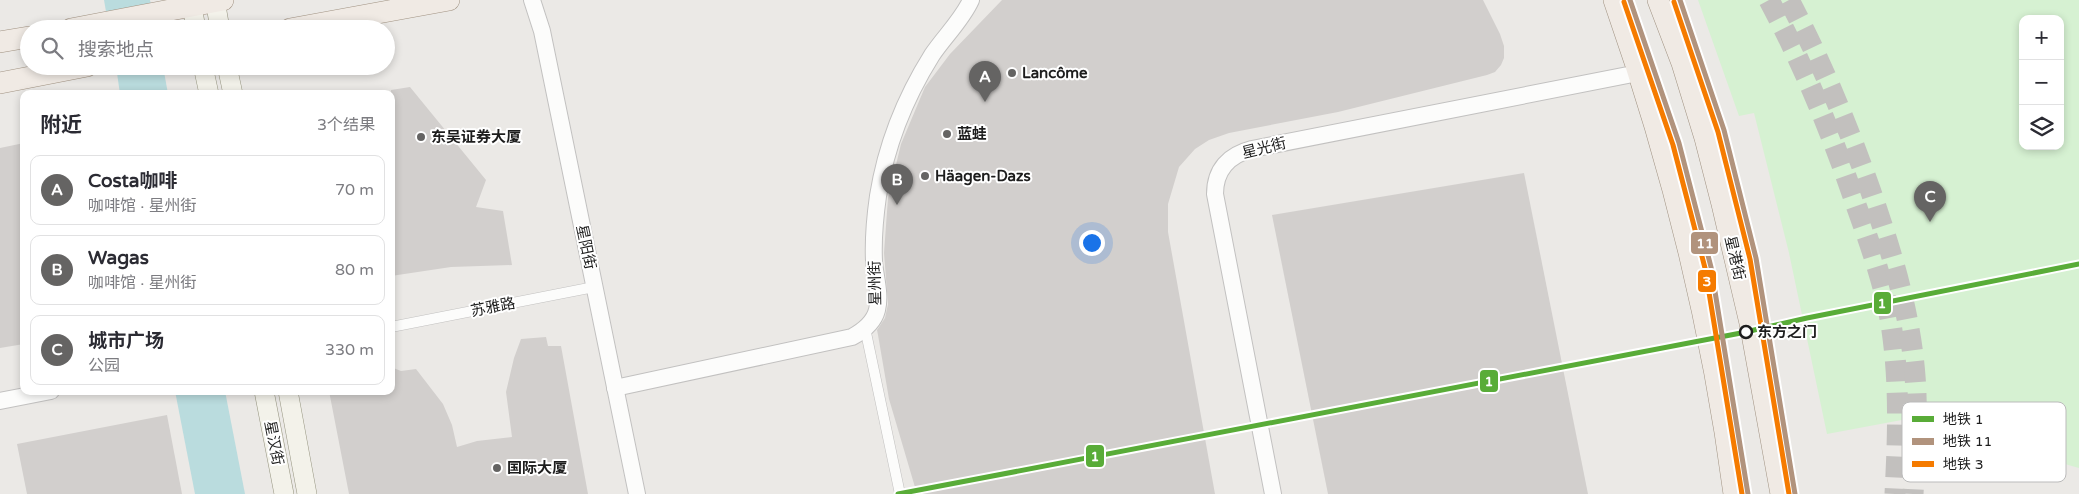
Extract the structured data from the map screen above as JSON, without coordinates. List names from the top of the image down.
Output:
{
  "streets": {
    "main road": ["星港街", "星汉街"],
    "street": [
      "星光街",
      "星阳街",
      "星州街",
      "苏雅路"
    ]
  },
  "crossings": [
    ["星阳街", "星州街"],
    ["星阳街", "苏雅路"]
  ],
  "places": [
    "Lancôme",
    "蓝蛙",
    "东吴证券大厦",
    "Häagen-Dazs",
    "东方之门",
    "国际大厦"
  ],
  "lines": ["metro line 11", "metro line 3", "metro line 1"],
  "legend": ["地铁 1", "地铁 11", "地铁 3"],
  "page": {
    "map_buttons": ["+", "−"],
    "search": "搜索地点",
    "pins": ["A", "B", "C"],
    "heading": ["附近", "3个结果"],
    "list": [
      {
        "mark": "A",
        "name": "Costa咖啡",
        "note": "咖啡馆 · 星州街",
        "value": "70 m"
      },
      {
        "mark": "B",
        "name": "Wagas",
        "note": "咖啡馆 · 星州街",
        "value": "80 m"
      },
      {
        "mark": "C",
        "name": "城市广场",
        "note": "公园",
        "value": "330 m"
      }
    ]
  }
}
